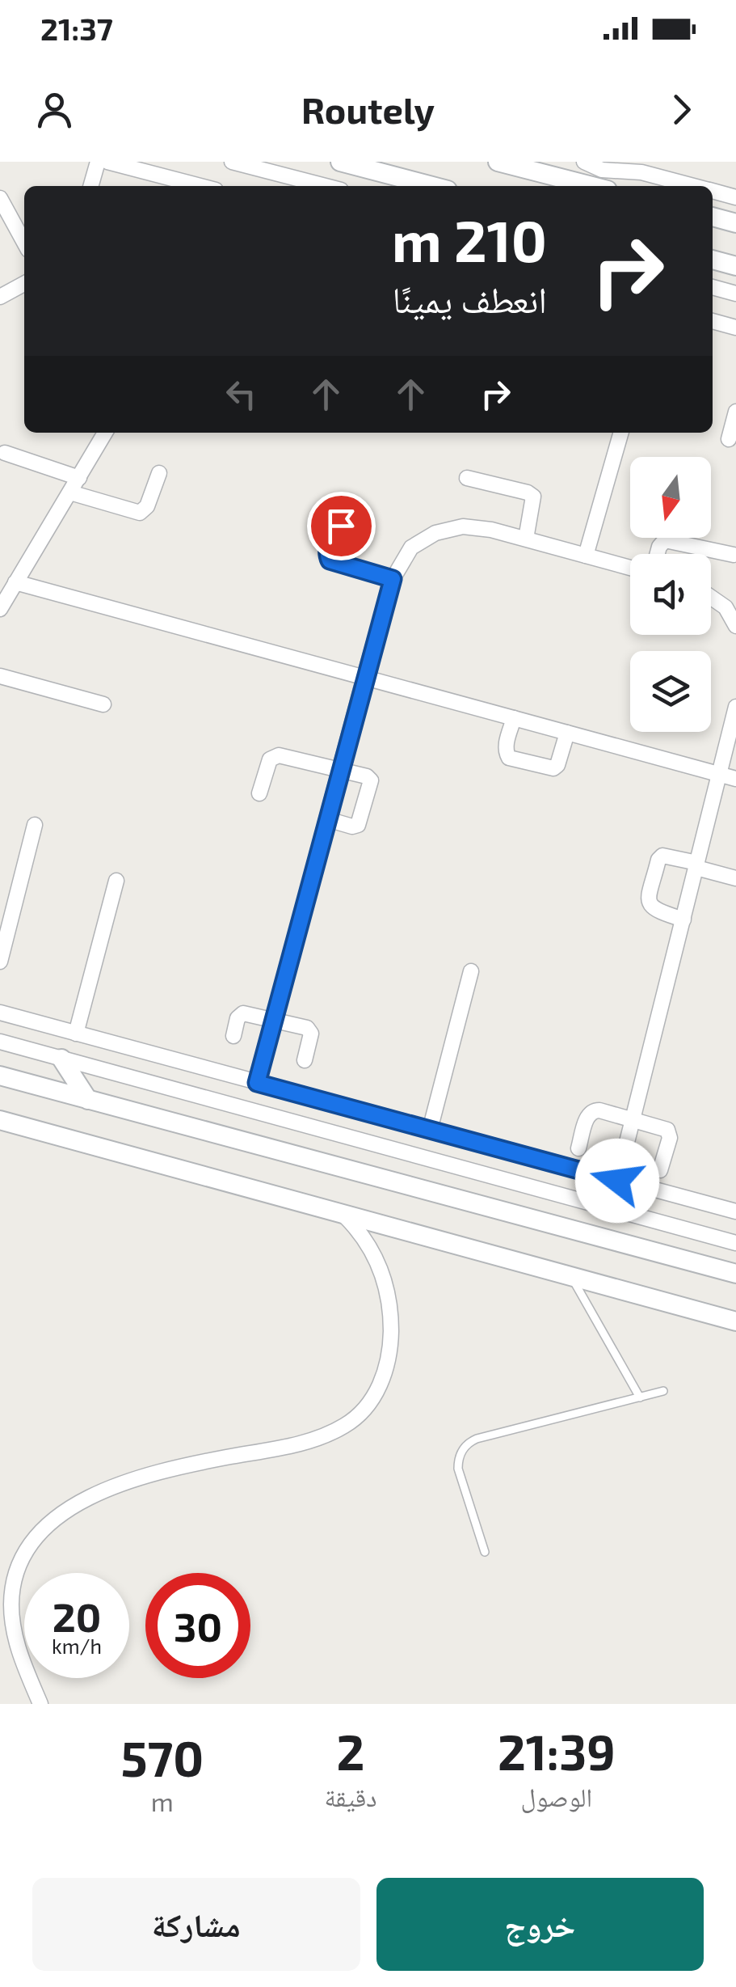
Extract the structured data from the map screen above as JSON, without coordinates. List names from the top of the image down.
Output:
{
  "north": "bottom",
  "page": {
    "status": "21:37",
    "header": "Routely",
    "turn": ["210 m", "انعطف يمينًا"],
    "speed": "20 km/h",
    "limit": "30",
    "eta": [
      "21:39",
      "الوصول",
      "2",
      "دقيقة",
      "570",
      "m"
    ],
    "buttons": ["خروج", "مشاركة"]
  }
}
